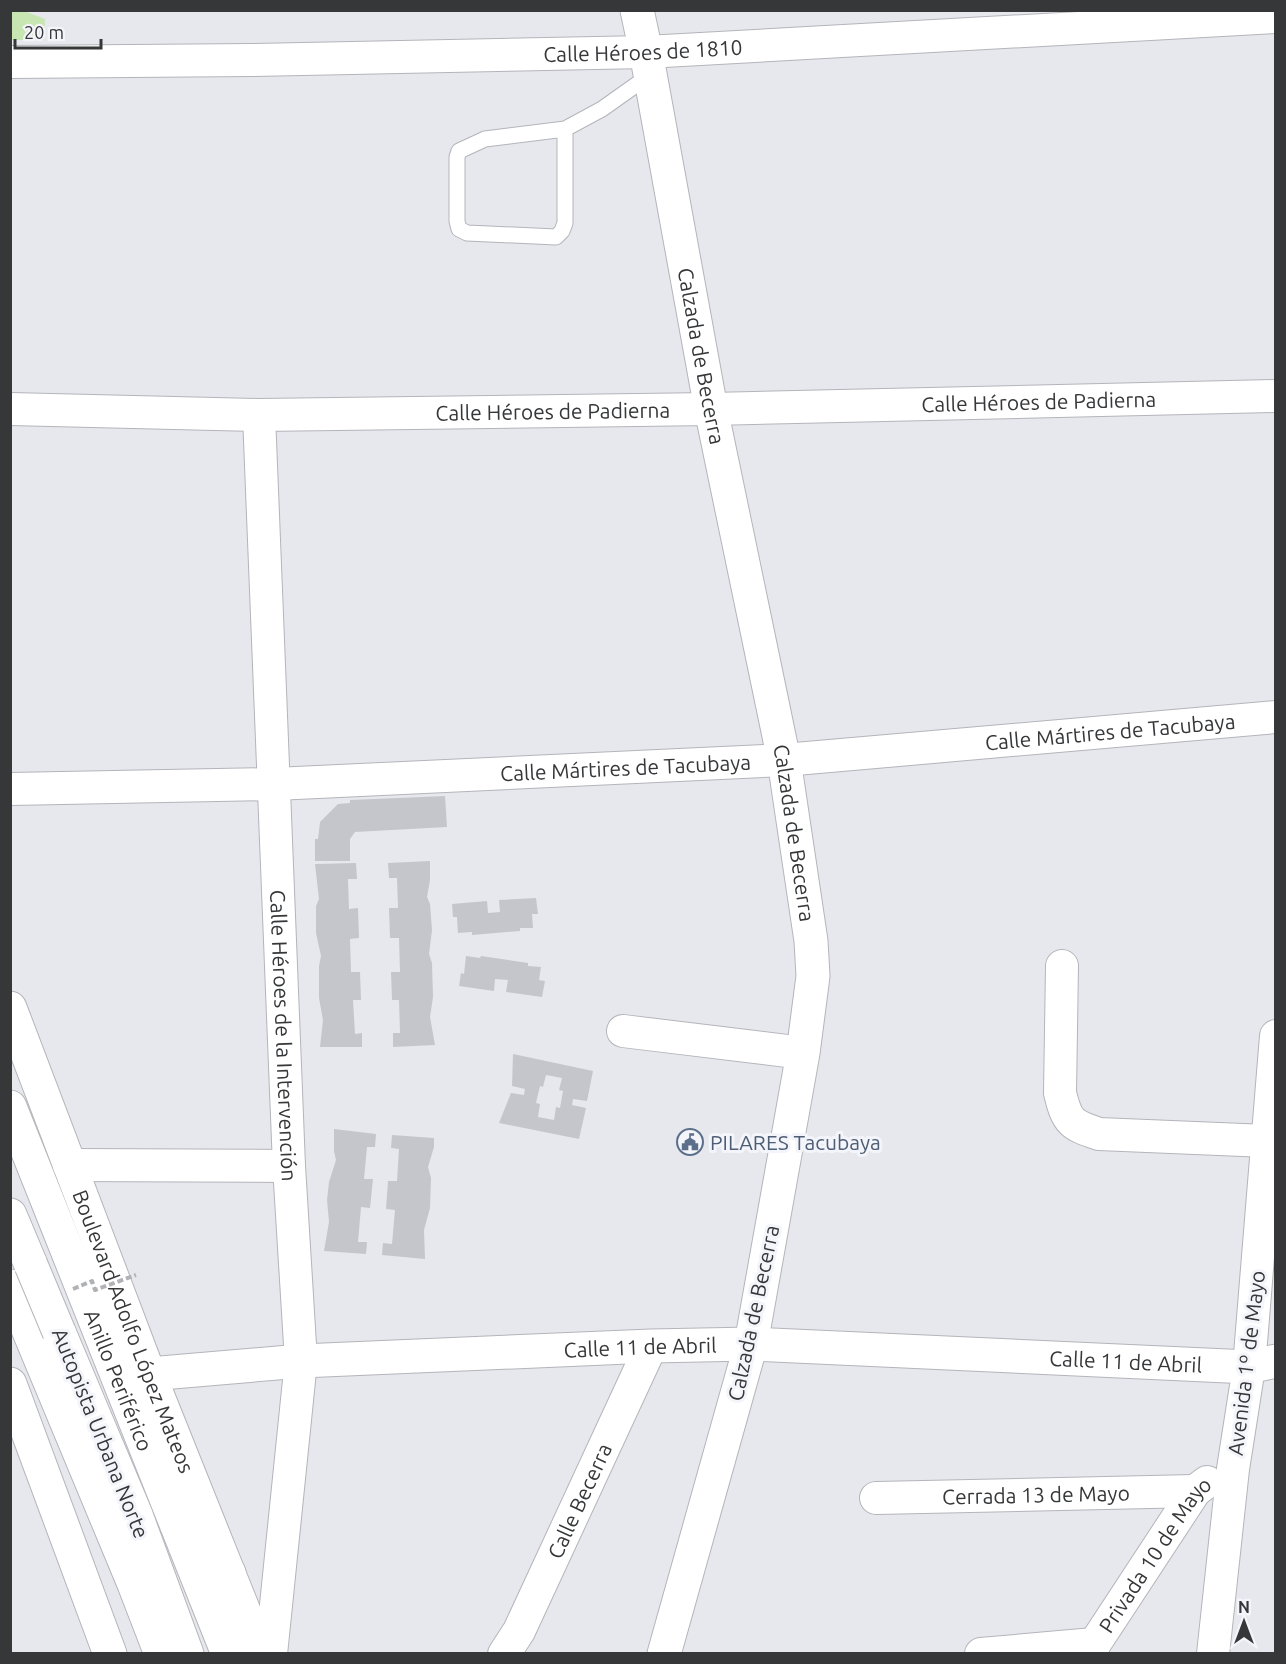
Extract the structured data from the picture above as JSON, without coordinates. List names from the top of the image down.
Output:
{
  "streets": {
    "main road": [
      "Calzada de Becerra",
      "Boulevard Adolfo López Mateos",
      "Calle 11 de Abril",
      "Anillo Periférico",
      "Autopista Urbana Norte"
    ],
    "street": [
      "Calle Héroes de 1810",
      "Calle Héroes de Padierna",
      "Calle Mártires de Tacubaya",
      "Calle Héroes de la Intervención",
      "Avenida 1º de Mayo",
      "Cerrada 13 de Mayo",
      "Calle Becerra",
      "Privada 10 de Mayo"
    ]
  },
  "crossings": [
    ["Calle Héroes de 1810", "Calzada de Becerra"],
    ["Calzada de Becerra", "Calle Héroes de Padierna"],
    ["Calzada de Becerra", "Calle Mártires de Tacubaya"],
    ["Calzada de Becerra", "Calle 11 de Abril"],
    ["Calle Héroes de Padierna", "Calle Héroes de la Intervención"],
    ["Calle Mártires de Tacubaya", "Calle Héroes de la Intervención"],
    ["Calle Héroes de la Intervención", "Calle 11 de Abril"],
    ["Boulevard Adolfo López Mateos", "Calle 11 de Abril"],
    ["Calle 11 de Abril", "Avenida 1º de Mayo"],
    ["Calle 11 de Abril", "Calle Becerra"],
    ["Avenida 1º de Mayo", "Privada 10 de Mayo"],
    ["Cerrada 13 de Mayo", "Privada 10 de Mayo"]
  ],
  "places": {
    "public building": ["PILARES Tacubaya"]
  },
  "scale_bar": "20 m",
  "north": "top"
}
